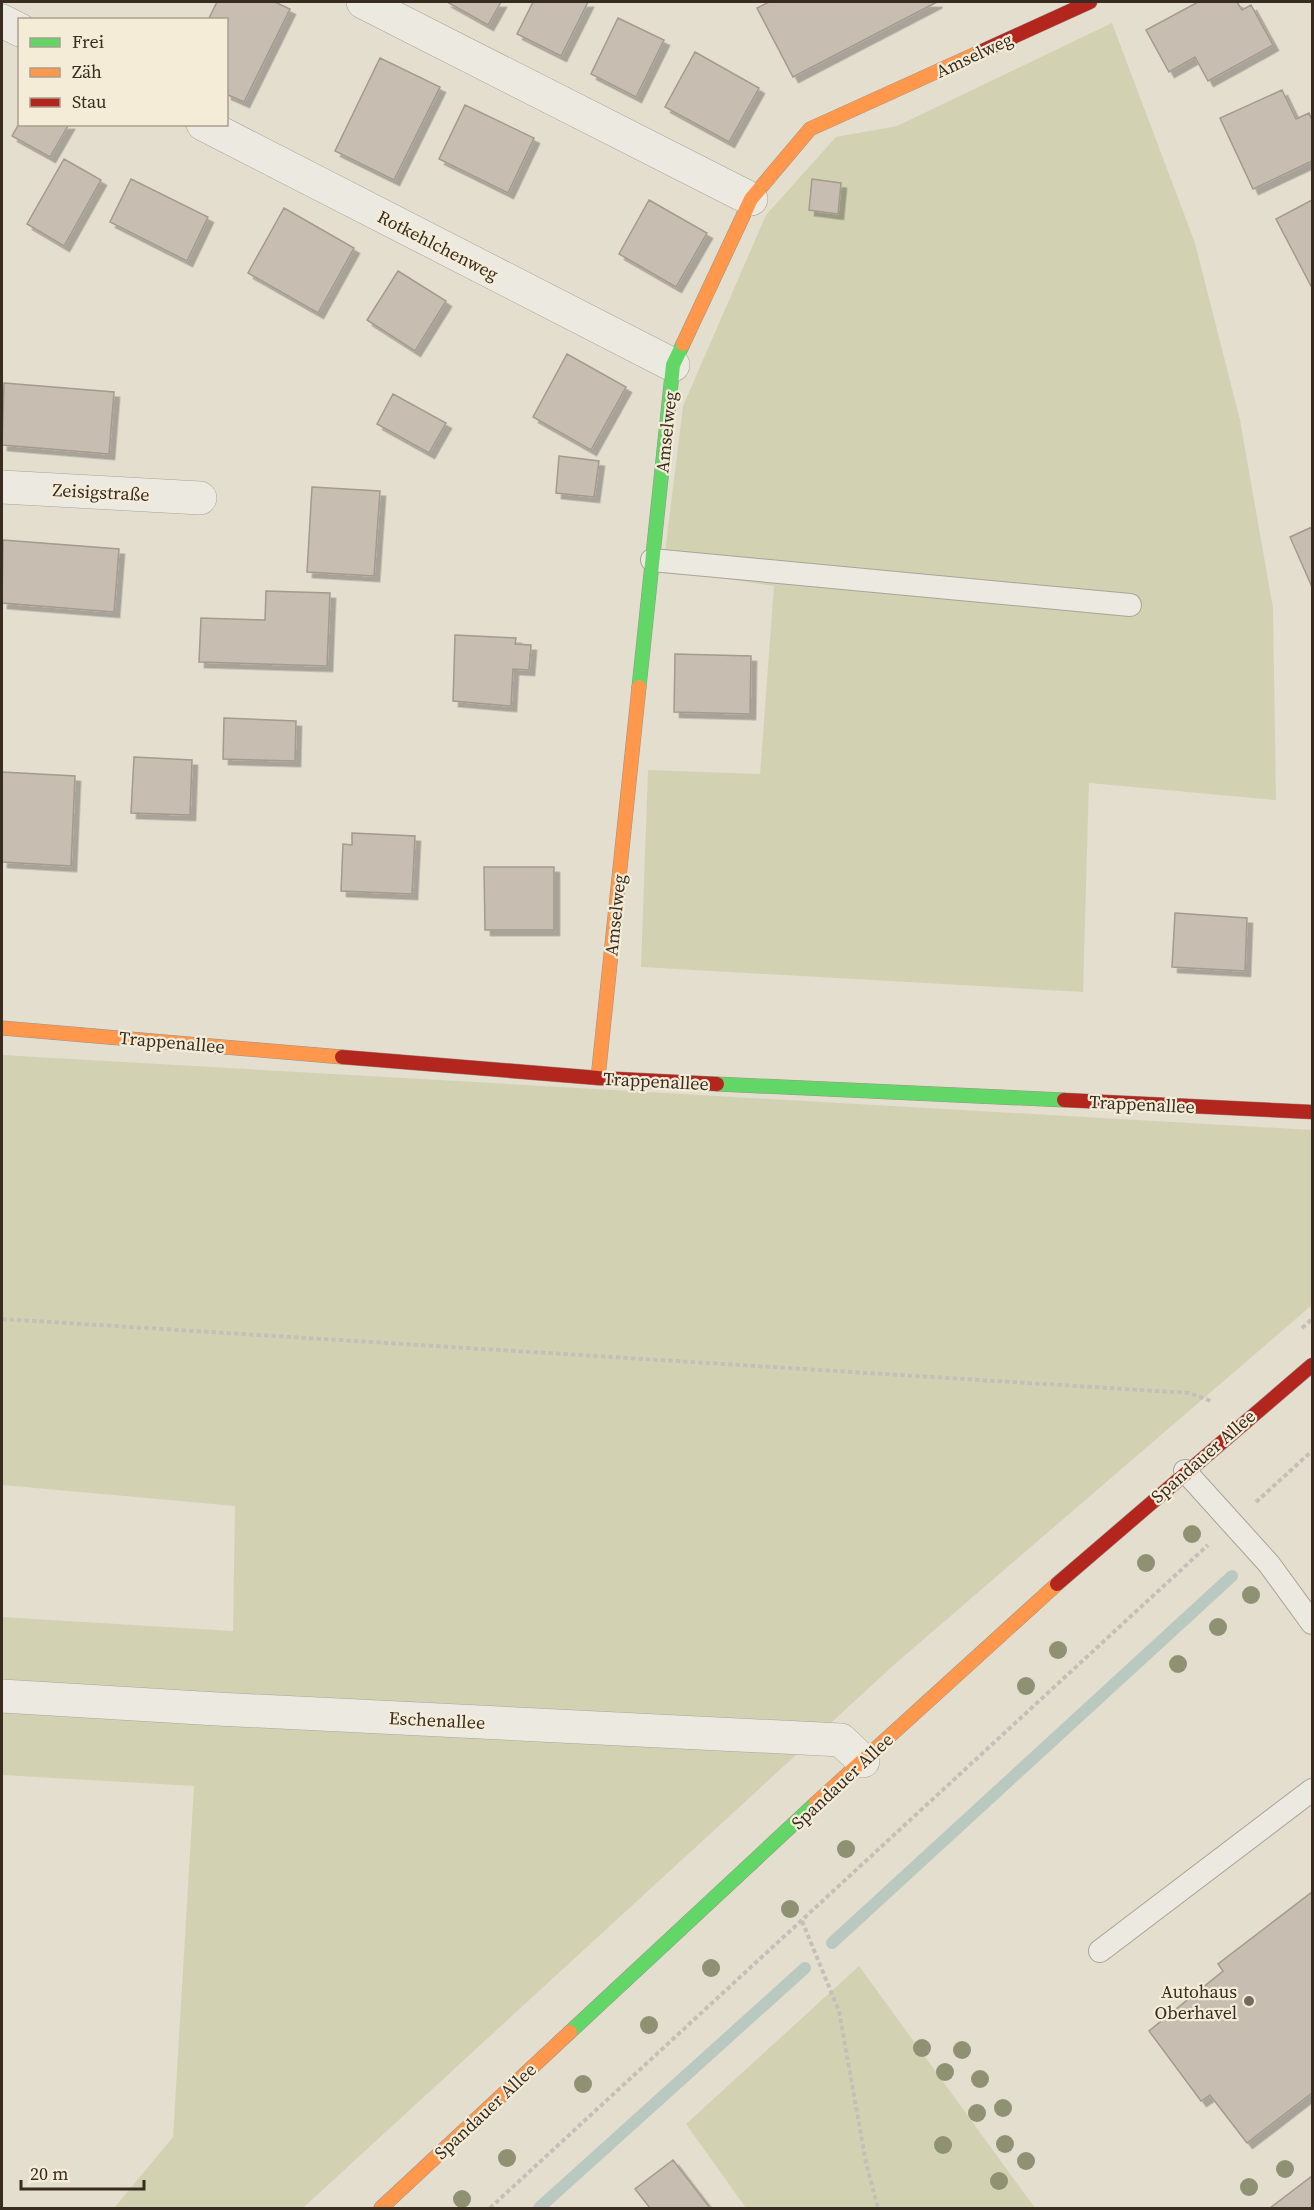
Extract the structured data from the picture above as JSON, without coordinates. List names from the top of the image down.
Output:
{
  "streets": {
    "street": [
      "Amselweg",
      "Rotkehlchenweg",
      "Zeisigstraße",
      "Trappenallee",
      "Spandauer Allee",
      "Eschenallee"
    ]
  },
  "crossings": [
    ["Amselweg", "Rotkehlchenweg"],
    ["Amselweg", "Trappenallee"],
    ["Spandauer Allee", "Eschenallee"]
  ],
  "places": ["Autohaus Oberhavel"],
  "legend": ["Frei", "Zäh", "Stau"],
  "scale_bar": "20 m"
}
